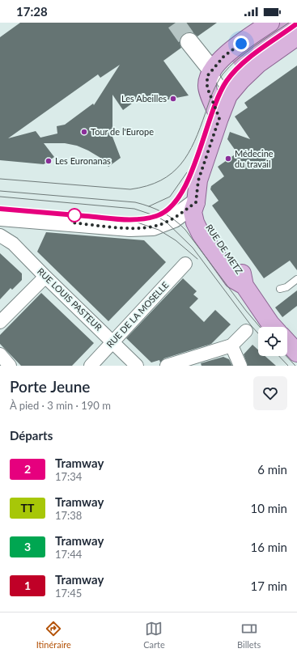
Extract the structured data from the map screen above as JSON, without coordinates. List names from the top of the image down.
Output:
{
  "streets": {
    "main road": ["RUE DE METZ"],
    "street": ["RUE LOUIS PASTEUR", "RUE DE LA MOSELLE"]
  },
  "crossings": [
    ["RUE LOUIS PASTEUR", "RUE DE LA MOSELLE"]
  ],
  "places": [
    "Les Abeilles",
    "Tour de l'Europe",
    "Médecine du travail",
    "Les Euronanas"
  ],
  "lines": ["tram line 2"],
  "page": {
    "status": "17:28",
    "heading": [
      ["Porte Jeune", "À pied · 3 min · 190 m"],
      "Départs"
    ],
    "list": [
      {
        "mark": "2",
        "name": "Tramway",
        "note": "17:34",
        "value": "6 min"
      },
      {
        "mark": "TT",
        "name": "Tramway",
        "note": "17:38",
        "value": "10 min"
      },
      {
        "mark": "3",
        "name": "Tramway",
        "note": "17:44",
        "value": "16 min"
      },
      {
        "mark": "1",
        "name": "Tramway",
        "note": "17:45",
        "value": "17 min"
      }
    ],
    "tabs": ["Itinéraire", "Carte", "Billets"]
  }
}
